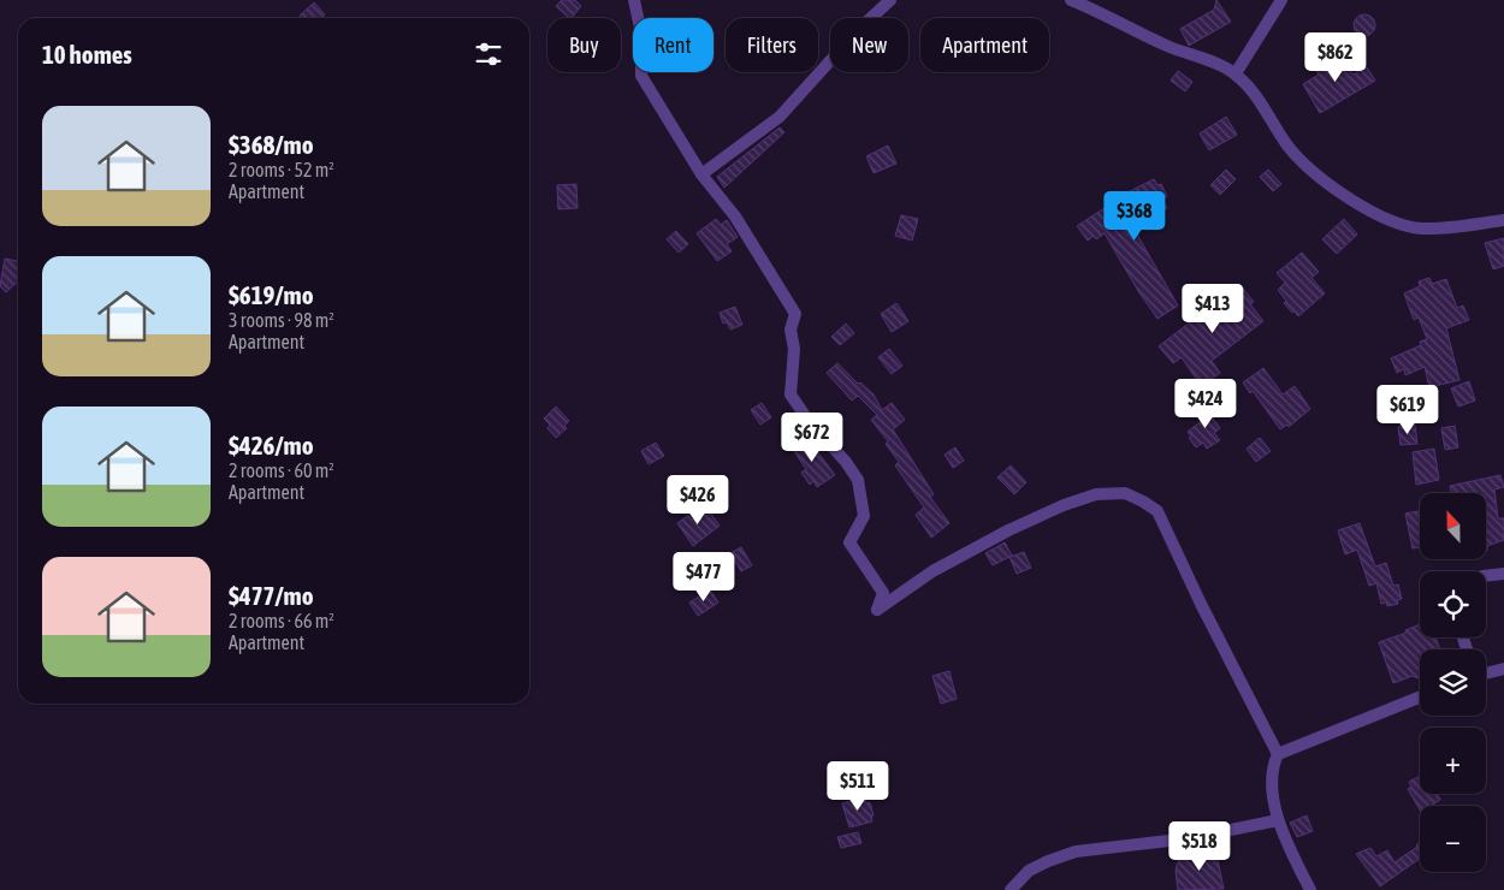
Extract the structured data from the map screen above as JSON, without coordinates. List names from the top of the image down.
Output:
{
  "north": "top",
  "page": {
    "chip": [
      "Buy",
      "Rent",
      "Filters",
      "New",
      "Apartment"
    ],
    "heading": "10 homes",
    "price": [
      "$862",
      "$368",
      "$413",
      "$424",
      "$619",
      "$672",
      "$426",
      "$477",
      "$511",
      "$518"
    ],
    "list": [
      {
        "name": "$368/mo",
        "note": "2 rooms · 52 m² · Apartment"
      },
      {
        "name": "$619/mo",
        "note": "3 rooms · 98 m² · Apartment"
      },
      {
        "name": "$426/mo",
        "note": "2 rooms · 60 m² · Apartment"
      },
      {
        "name": "$477/mo",
        "note": "2 rooms · 66 m² · Apartment"
      }
    ],
    "map_buttons": ["+", "−"]
  }
}
